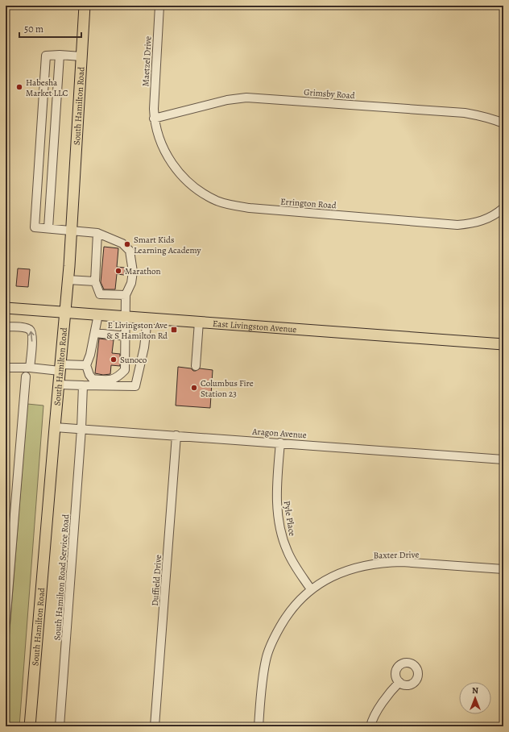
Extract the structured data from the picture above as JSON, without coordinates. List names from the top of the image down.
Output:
{
  "streets": {
    "main road": ["South Hamilton Road", "East Livingston Avenue"],
    "street": [
      "Maetzel Drive",
      "Grimsby Road",
      "Errington Road",
      "Aragon Avenue",
      "Pyle Place",
      "Baxter Drive",
      "South Hamilton Road Service Road",
      "Duffield Drive"
    ]
  },
  "crossings": [
    ["Maetzel Drive", "Grimsby Road"],
    ["Maetzel Drive", "Errington Road"],
    ["Grimsby Road", "Errington Road"],
    ["South Hamilton Road", "East Livingston Avenue"],
    ["South Hamilton Road", "Aragon Avenue"],
    ["Aragon Avenue", "Pyle Place"],
    ["Aragon Avenue", "South Hamilton Road Service Road"],
    ["Aragon Avenue", "Duffield Drive"],
    ["Pyle Place", "Baxter Drive"]
  ],
  "places": {
    "other": [
      "Habesha Market LLC",
      "Smart Kids Learning Academy",
      "Marathon",
      "Sunoco",
      "Columbus Fire Station 23"
    ],
    "transit": ["E Livingston Ave & S Hamilton Rd"]
  },
  "scale_bar": "50 m",
  "north": "top"
}
